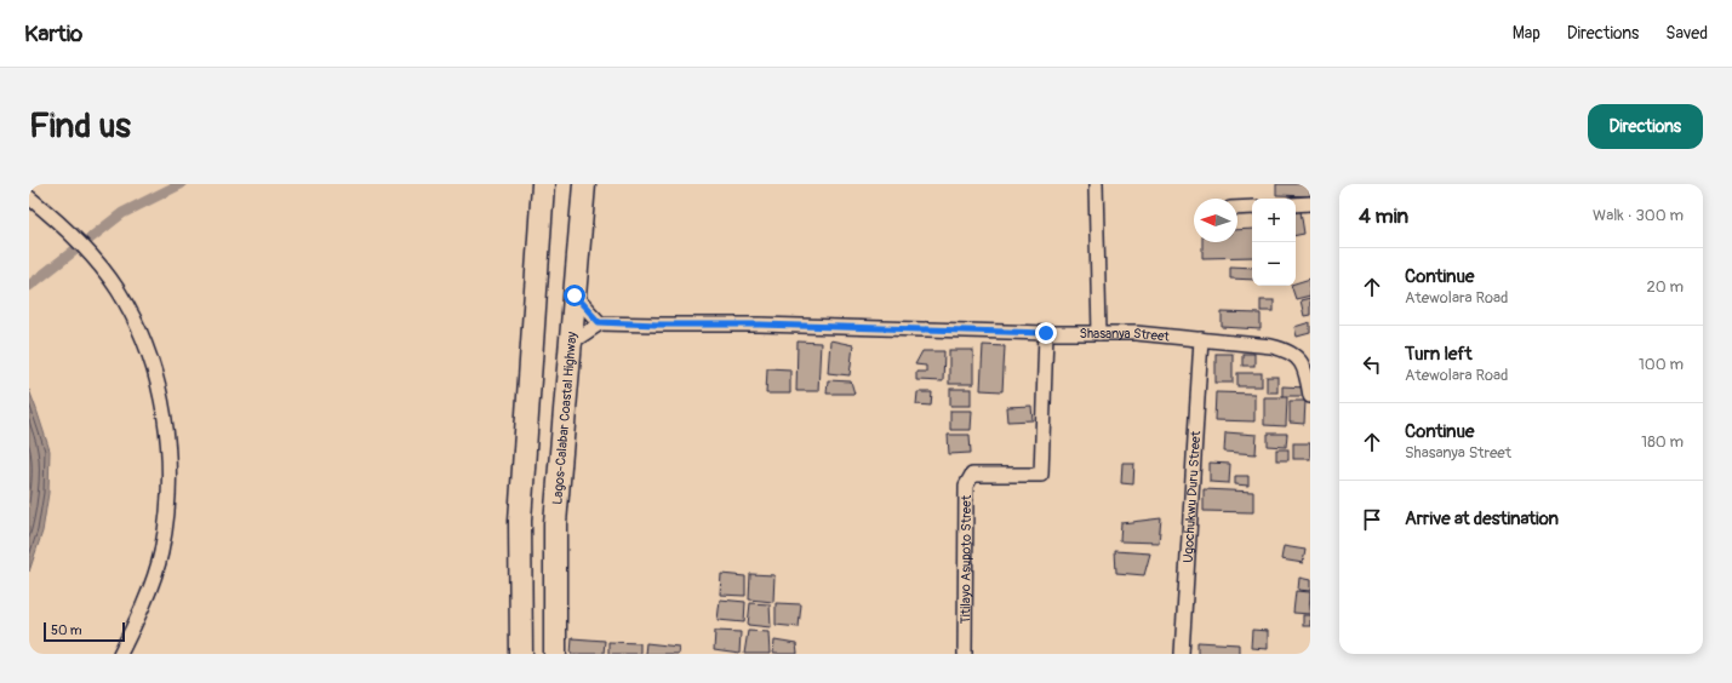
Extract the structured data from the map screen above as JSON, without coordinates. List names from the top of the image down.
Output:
{
  "streets": {
    "highway": ["Lagos-Calabar Coastal Highway"],
    "street": ["Shasanya Street", "Ugochukwu Duru Street", "Titilayo Asupoto Street"]
  },
  "crossings": [
    ["Shasanya Street", "Ugochukwu Duru Street"],
    ["Shasanya Street", "Titilayo Asupoto Street"]
  ],
  "scale_bar": "50 m",
  "north": "left",
  "page": {
    "header": "Kartio",
    "nav": ["Map", "Directions", "Saved"],
    "buttons": "Directions",
    "title": "Find us",
    "heading": ["4 min", "Walk · 300 m"],
    "map_buttons": ["+", "−"],
    "list": [
      ["Continue", "Atewolara Road", "20 m"],
      ["Turn left", "Atewolara Road", "100 m"],
      ["Continue", "Shasanya Street", "180 m"],
      "Arrive at destination"
    ],
    "scale": "50 m"
  }
}
